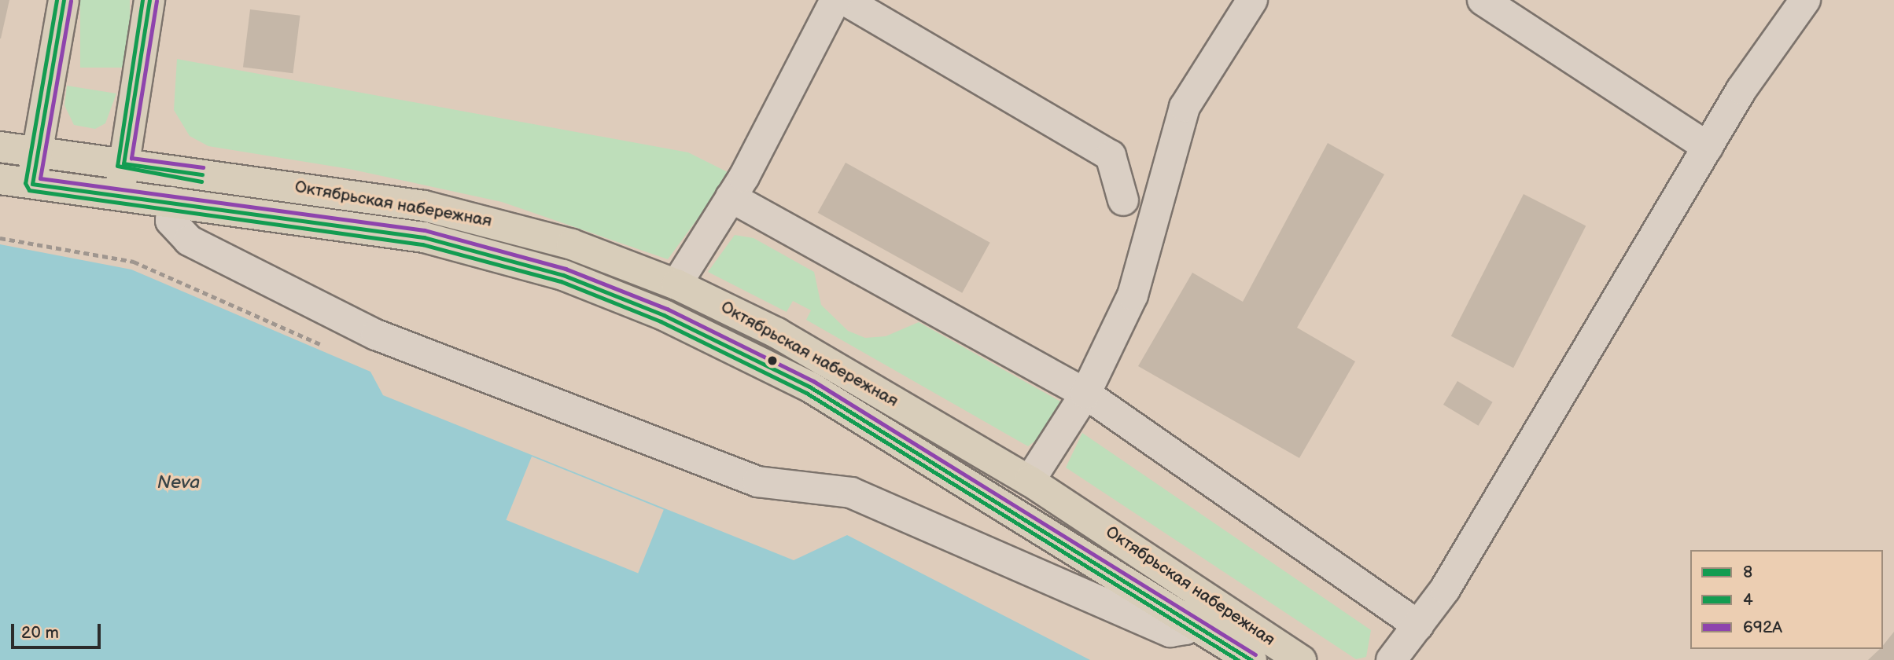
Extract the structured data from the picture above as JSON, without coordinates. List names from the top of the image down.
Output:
{
  "streets": {
    "main road": ["Октябрьская набережная"]
  },
  "water": ["Neva"],
  "lines": ["transit line 8", "transit line 4", "transit line 692А"],
  "legend": ["8", "4", "692А"],
  "scale_bar": "20 m"
}
